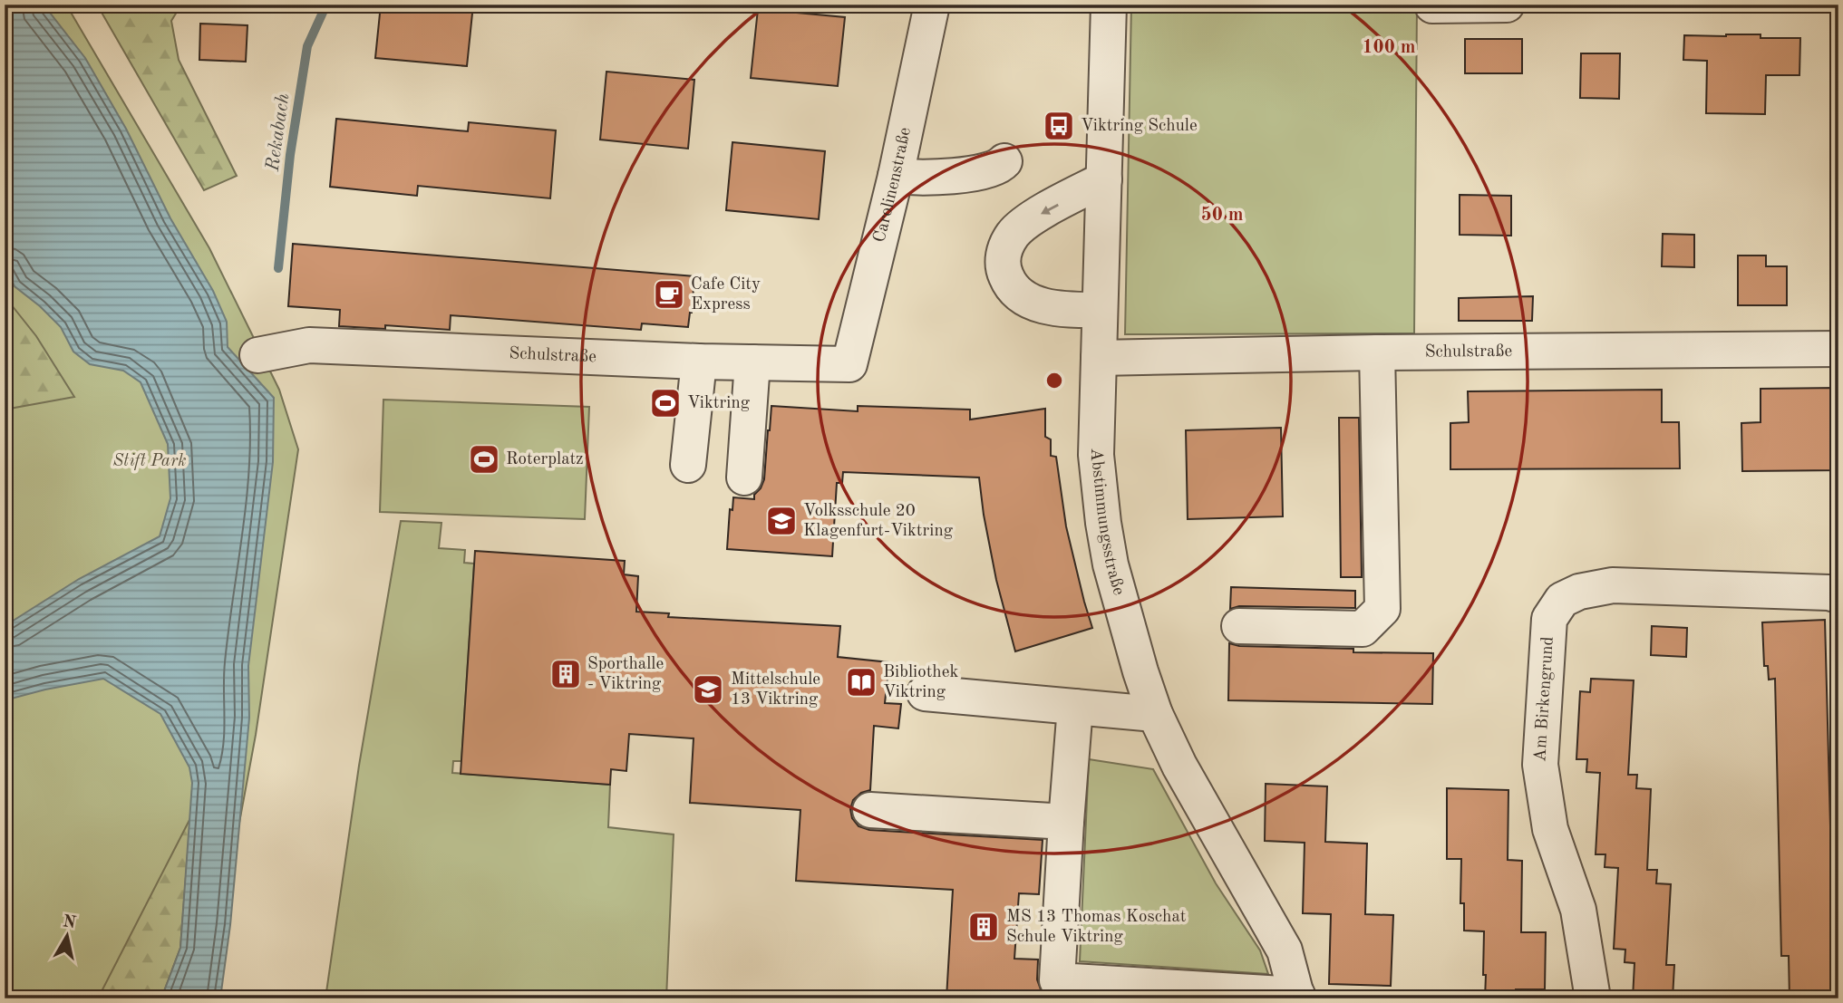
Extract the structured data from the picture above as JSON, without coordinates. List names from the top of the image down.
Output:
{
  "streets": {
    "street": [
      "Carolinenstraße",
      "Schulstraße",
      "Abstimmungsstraße",
      "Am Birkengrund"
    ]
  },
  "crossings": [
    ["Carolinenstraße", "Schulstraße"],
    ["Schulstraße", "Abstimmungsstraße"]
  ],
  "water": ["Rekabach"],
  "parks": ["Stift Park"],
  "places": {
    "bus stop": ["Viktring Schule"],
    "cafe": ["Cafe City Express"],
    "sports": ["Viktring", "Roterplatz"],
    "school or university": ["Volksschule 20 Klagenfurt-Viktring", "Mittelschule 13 Viktring"],
    "building": ["Sporthalle - Viktring", "MS 13 Thomas Koschat Schule Viktring"],
    "library": ["Bibliothek Viktring"]
  },
  "north": "top",
  "rings": ["100 m", "50 m"]
}
